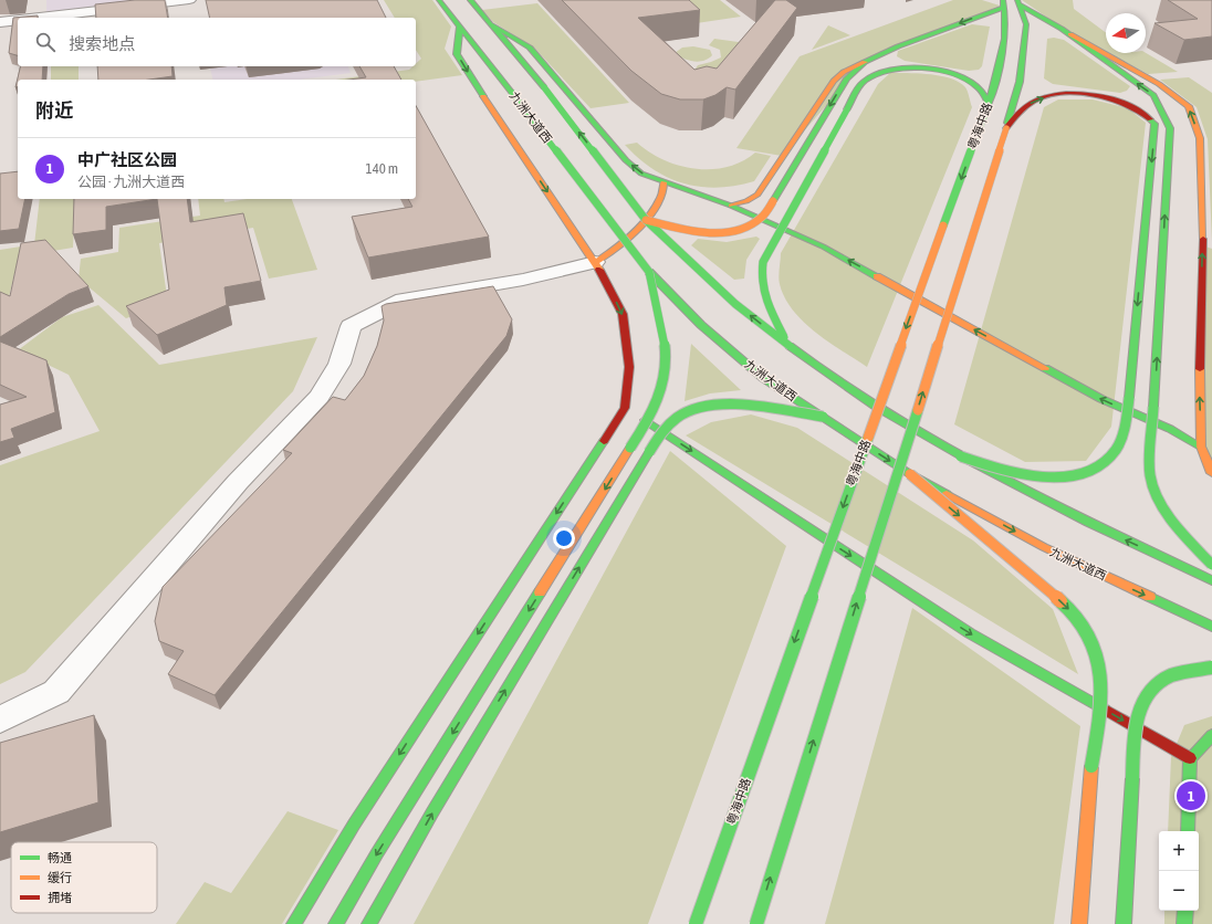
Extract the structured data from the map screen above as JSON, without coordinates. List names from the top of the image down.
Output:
{
  "streets": {
    "main road": ["九洲大道西", "粤海中路"]
  },
  "legend": ["畅通", "缓行", "拥堵"],
  "north": "left",
  "page": {
    "search": "搜索地点",
    "heading": "附近",
    "list": [
      {
        "mark": "1",
        "name": "中广社区公园",
        "note": "公园 · 九洲大道西",
        "value": "140 m"
      }
    ],
    "pins": "1",
    "map_buttons": ["+", "−"]
  }
}
